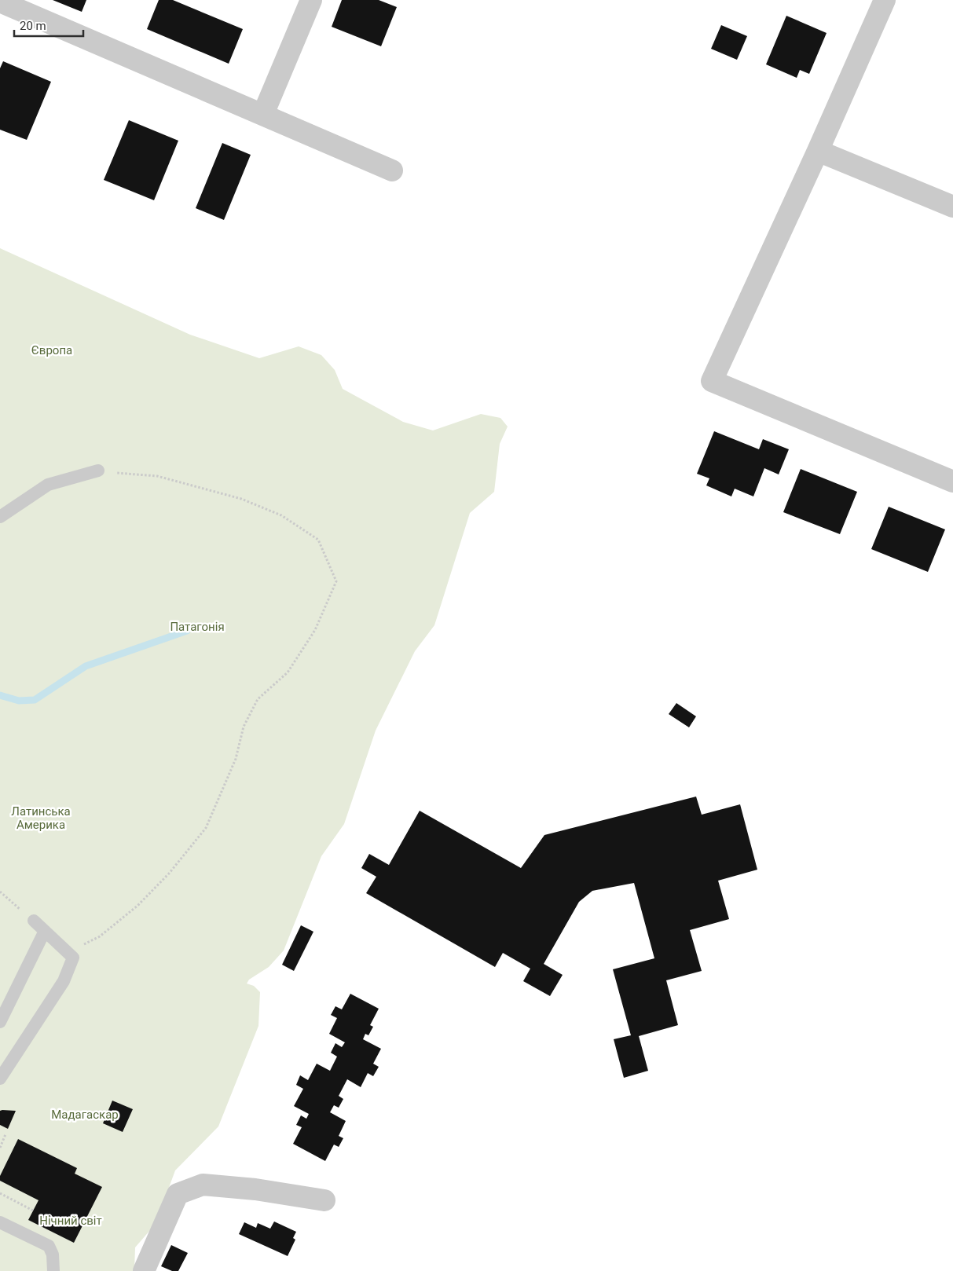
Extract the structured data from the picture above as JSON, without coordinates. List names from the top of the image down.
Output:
{
  "parks": [
    "Європа",
    "Патагонія",
    "Латинська Америка",
    "Мадагаскар",
    "Нічний світ"
  ],
  "scale_bar": "20 m"
}
